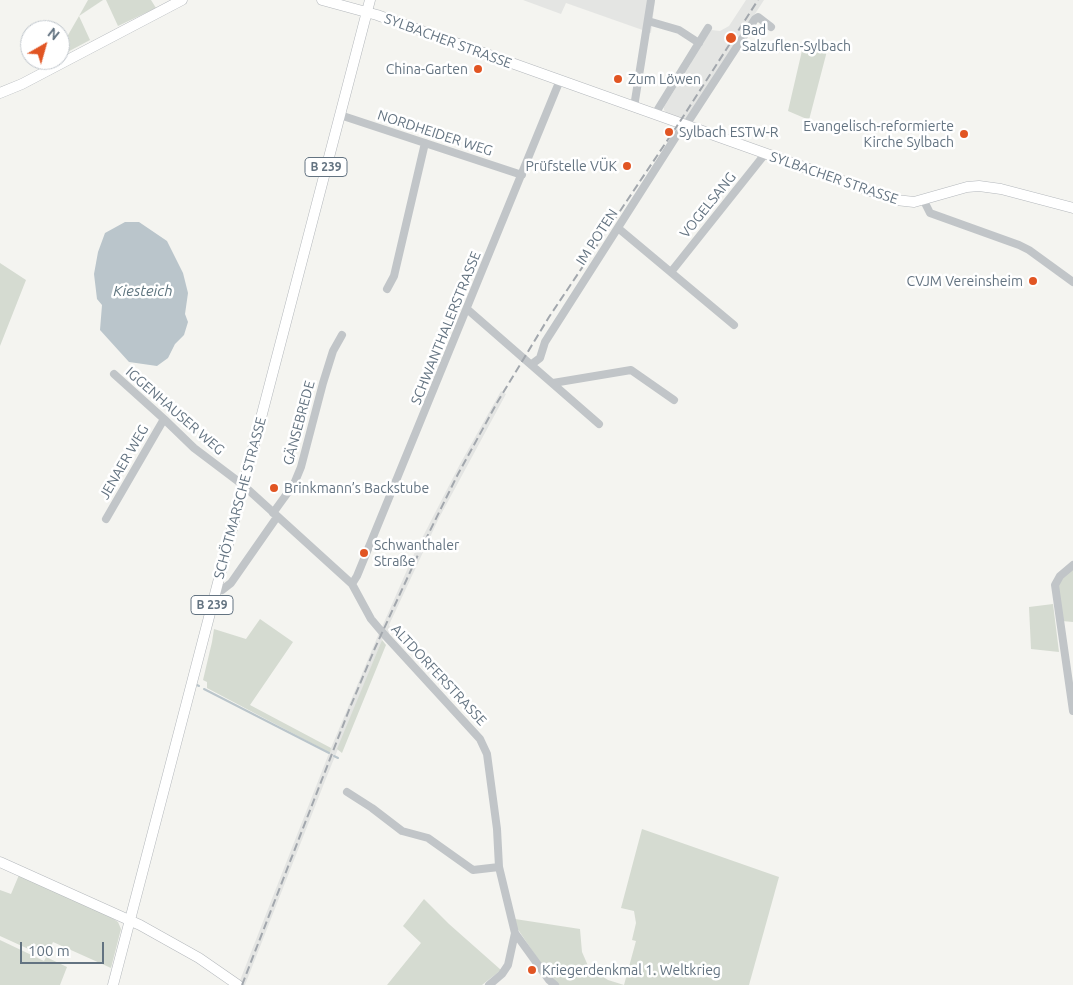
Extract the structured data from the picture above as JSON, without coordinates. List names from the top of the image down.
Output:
{
  "streets": {
    "main road": ["SYLBACHER STRASSE", "B 239", "SCHÖTMARSCHE STRASSE"],
    "street": [
      "NORDHEIDER WEG",
      "VOGELSANG",
      "IM POTEN",
      "SCHWANTHALERSTRASSE",
      "IGGENHAUSER WEG",
      "GÄNSEBREDE",
      "JENAER WEG",
      "ALTDORFERSTRASSE"
    ]
  },
  "crossings": [
    ["SYLBACHER STRASSE", "B 239"],
    ["SYLBACHER STRASSE", "VOGELSANG"],
    ["SYLBACHER STRASSE", "IM POTEN"],
    ["SYLBACHER STRASSE", "SCHWANTHALERSTRASSE"],
    ["SYLBACHER STRASSE", "SCHÖTMARSCHE STRASSE"],
    ["NORDHEIDER WEG", "SCHWANTHALERSTRASSE"],
    ["NORDHEIDER WEG", "SCHÖTMARSCHE STRASSE"],
    ["B 239", "SCHÖTMARSCHE STRASSE"],
    ["SCHWANTHALERSTRASSE", "ALTDORFERSTRASSE"],
    ["IGGENHAUSER WEG", "JENAER WEG"],
    ["IGGENHAUSER WEG", "SCHÖTMARSCHE STRASSE"],
    ["IGGENHAUSER WEG", "ALTDORFERSTRASSE"],
    ["GÄNSEBREDE", "ALTDORFERSTRASSE"],
    ["SCHÖTMARSCHE STRASSE", "ALTDORFERSTRASSE"]
  ],
  "water": ["Kiesteich"],
  "places": [
    "Bad Salzuflen-Sylbach",
    "China-Garten",
    "Zum Löwen",
    "Sylbach ESTW-R",
    "Evangelisch-reformierte Kirche Sylbach",
    "Prüfstelle VÜK",
    "CVJM Vereinsheim",
    "Brinkmann’s Backstube",
    "Schwanthaler Straße",
    "Kriegerdenkmal 1. Weltkrieg"
  ],
  "scale_bar": "100 m",
  "north": "top right"
}
